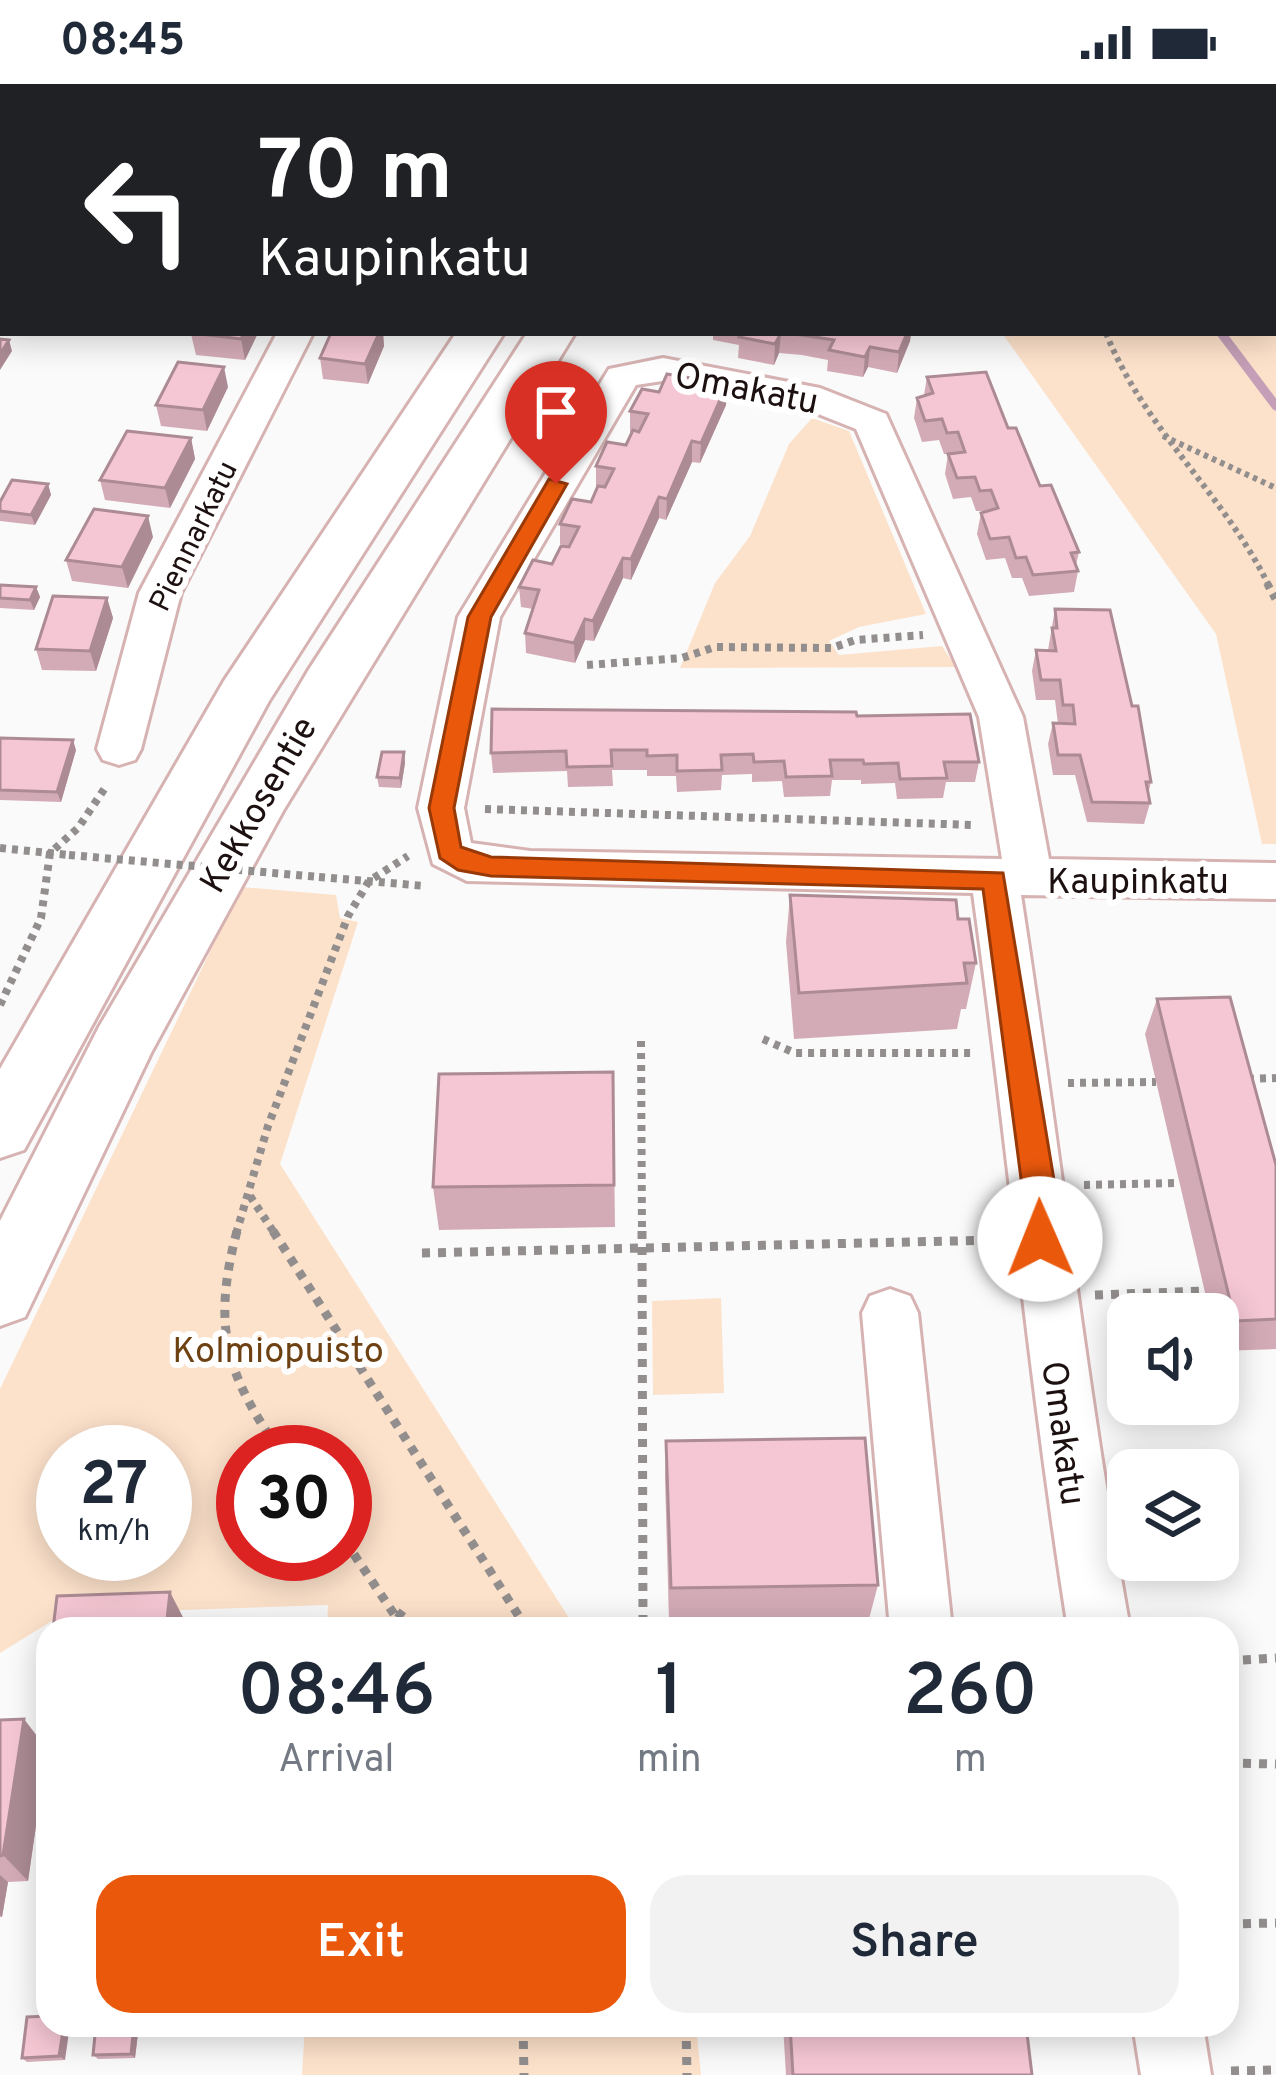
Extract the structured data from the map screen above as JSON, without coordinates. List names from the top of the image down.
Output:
{
  "streets": {
    "highway": ["Kekkosentie"],
    "street": ["Omakatu", "Piennarkatu", "Kaupinkatu"]
  },
  "crossings": [
    ["Omakatu", "Kaupinkatu"]
  ],
  "parks": ["Kolmiopuisto"],
  "page": {
    "status": "08:45",
    "turn": ["70 m", "Kaupinkatu"],
    "speed": "27 km/h",
    "limit": "30",
    "eta": [
      "08:46",
      "Arrival",
      "1",
      "min",
      "260",
      "m"
    ],
    "buttons": ["Exit", "Share"]
  }
}
